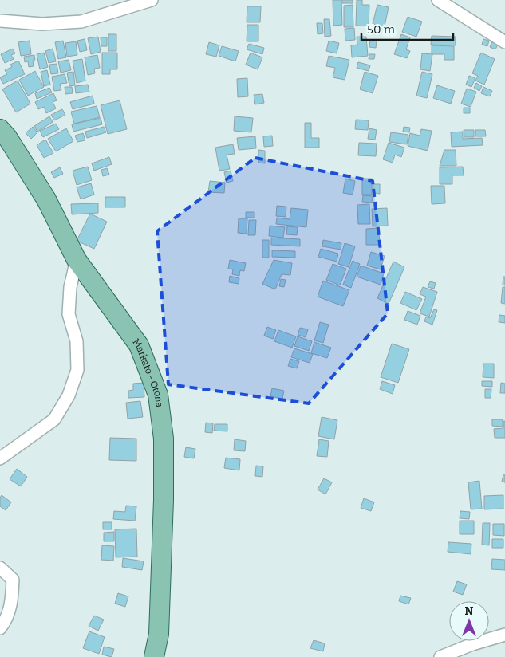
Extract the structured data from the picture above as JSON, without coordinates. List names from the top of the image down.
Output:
{
  "streets": {
    "main road": ["Markato - Otona"]
  },
  "scale_bar": "50 m",
  "north": "top"
}
